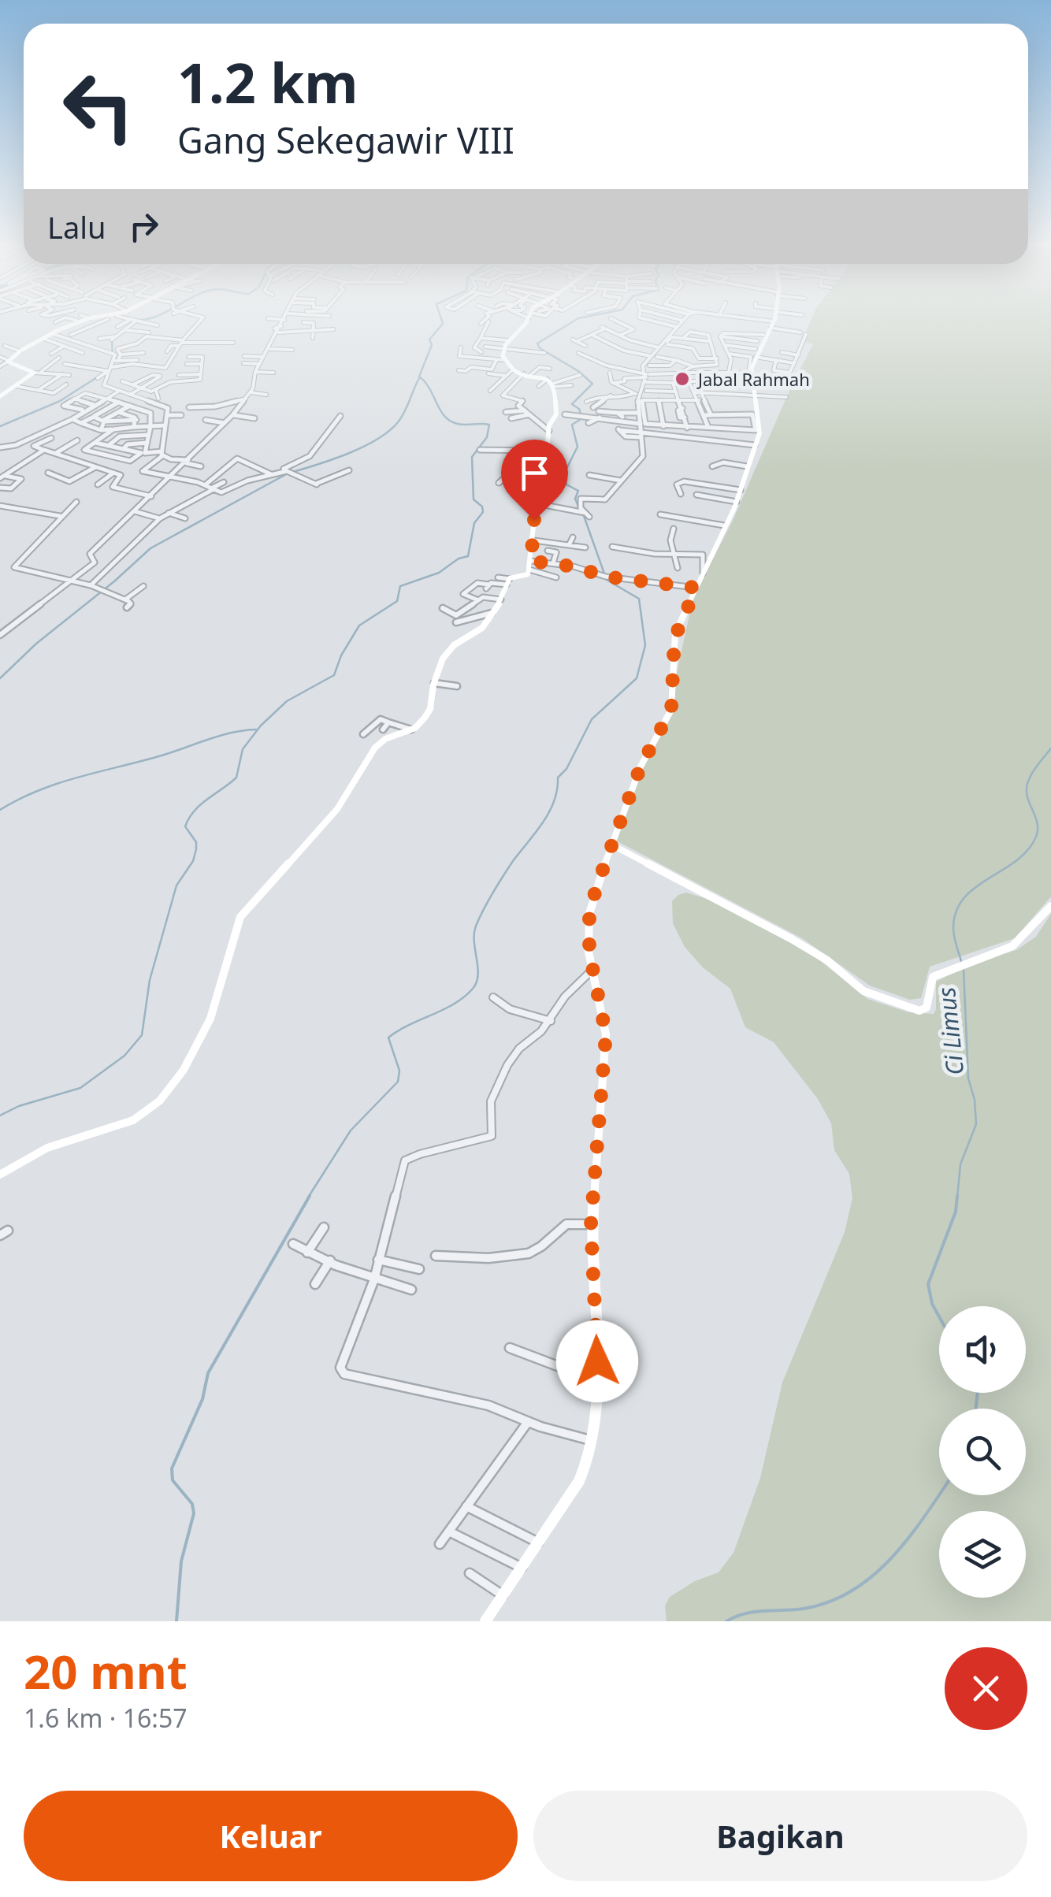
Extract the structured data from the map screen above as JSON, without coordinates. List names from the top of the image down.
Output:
{
  "water": ["Ci Limus"],
  "places": ["Jabal Rahmah"],
  "page": {
    "turn": ["1.2 km", "Gang Sekegawir VIII"],
    "then": "Lalu",
    "heading": ["20 mnt", "1.6 km · 16:57"],
    "buttons": ["Keluar", "Bagikan"]
  }
}
